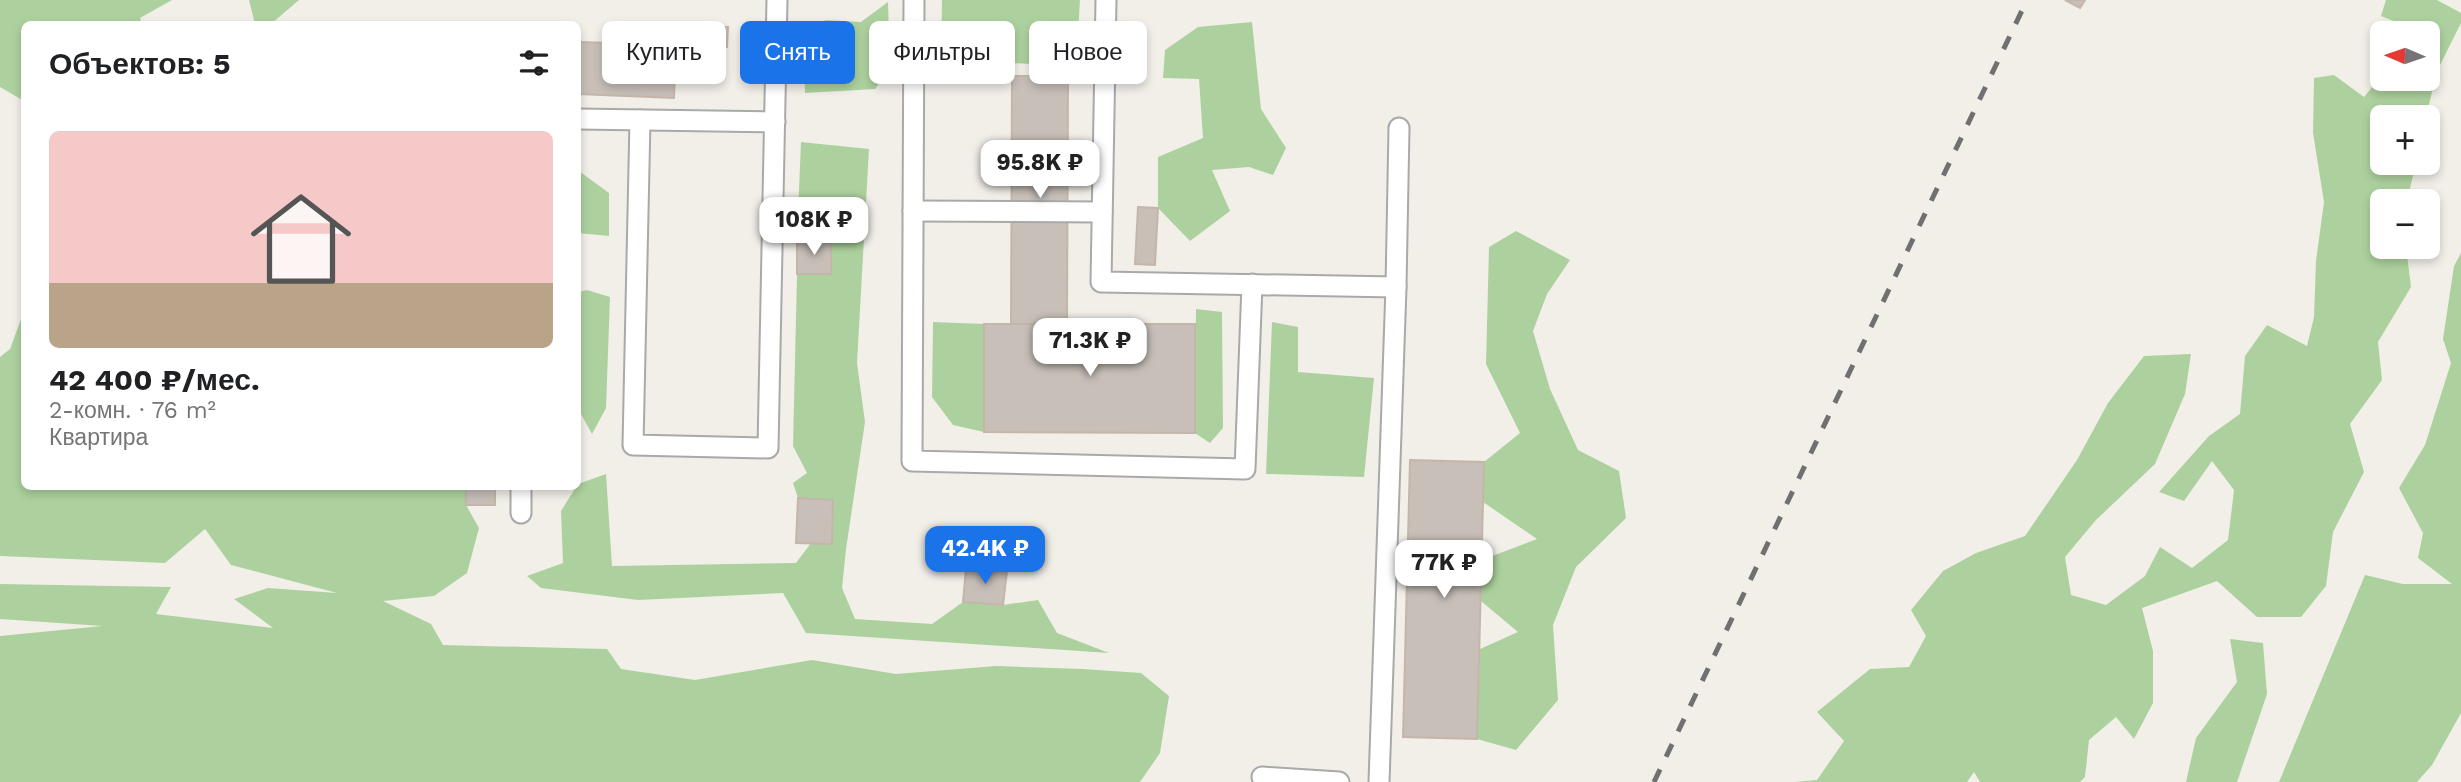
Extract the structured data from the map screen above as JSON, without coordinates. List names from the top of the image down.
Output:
{
  "north": "left",
  "page": {
    "map_buttons": ["+", "−"],
    "chip": [
      "Купить",
      "Снять",
      "Фильтры",
      "Новое"
    ],
    "heading": "Объектов: 5",
    "list": [
      {
        "name": "42 400 ₽/мес.",
        "note": "2-комн. · 76 m² · Квартира"
      }
    ],
    "price": [
      "95.8K ₽",
      "108K ₽",
      "71.3K ₽",
      "42.4K ₽",
      "77K ₽"
    ]
  }
}
